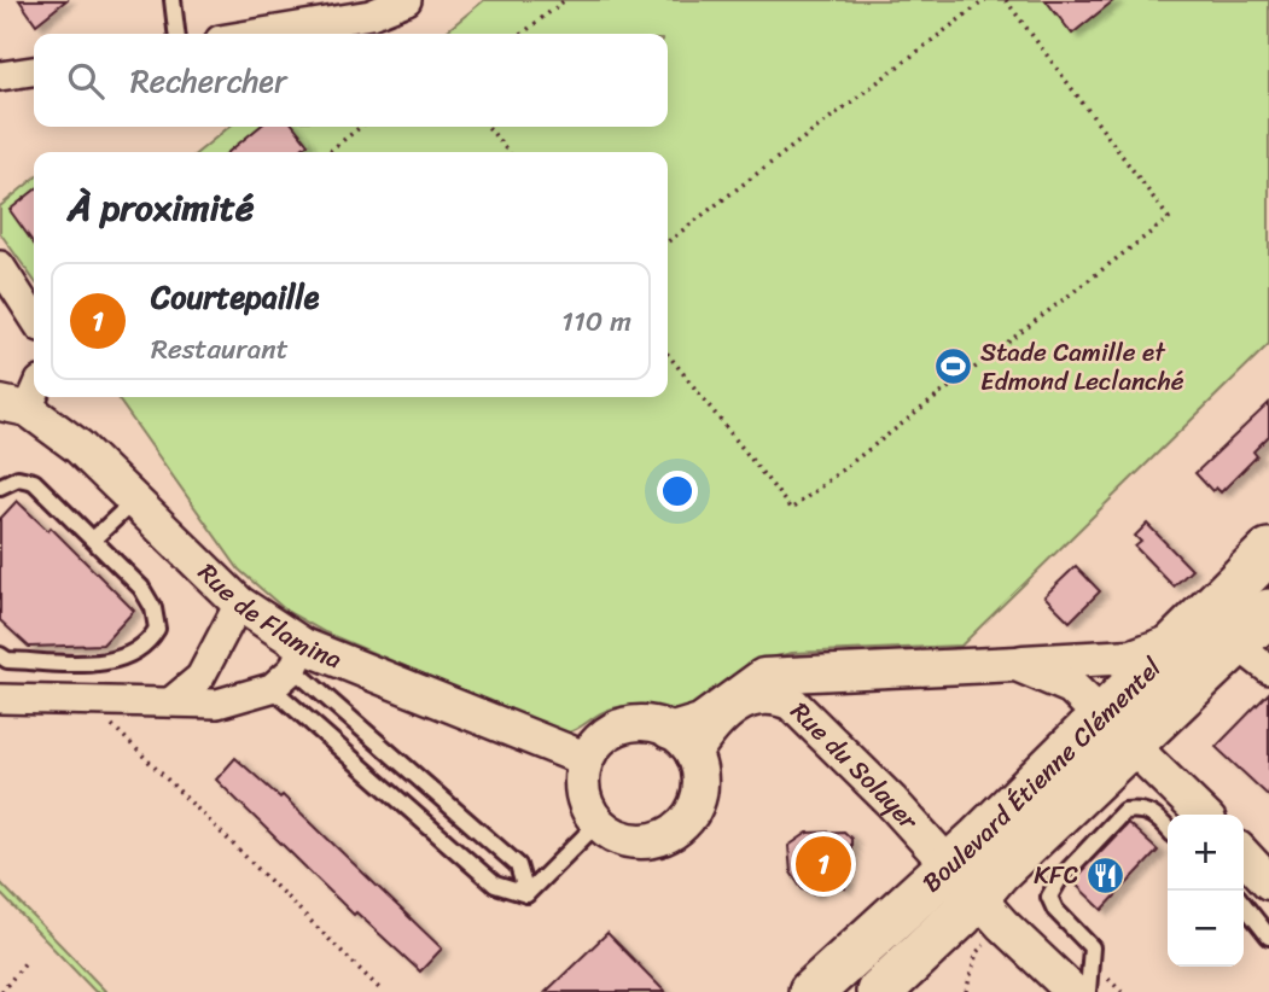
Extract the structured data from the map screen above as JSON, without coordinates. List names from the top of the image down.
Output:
{
  "streets": {
    "main road": ["Boulevard Étienne Clémentel"],
    "street": ["Rue de Flamina", "Rue du Solayer"]
  },
  "crossings": [
    ["Rue de Flamina", "Rue du Solayer"],
    ["Rue du Solayer", "Boulevard Étienne Clémentel"]
  ],
  "places": {
    "sports": ["Stade Camille et Edmond Leclanché"],
    "restaurant": ["KFC"]
  },
  "page": {
    "search": "Rechercher",
    "heading": "À proximité",
    "list": [
      {
        "mark": "1",
        "name": "Courtepaille",
        "note": "Restaurant",
        "value": "110 m"
      }
    ],
    "map_buttons": ["+", "−"],
    "pins": "1"
  }
}
